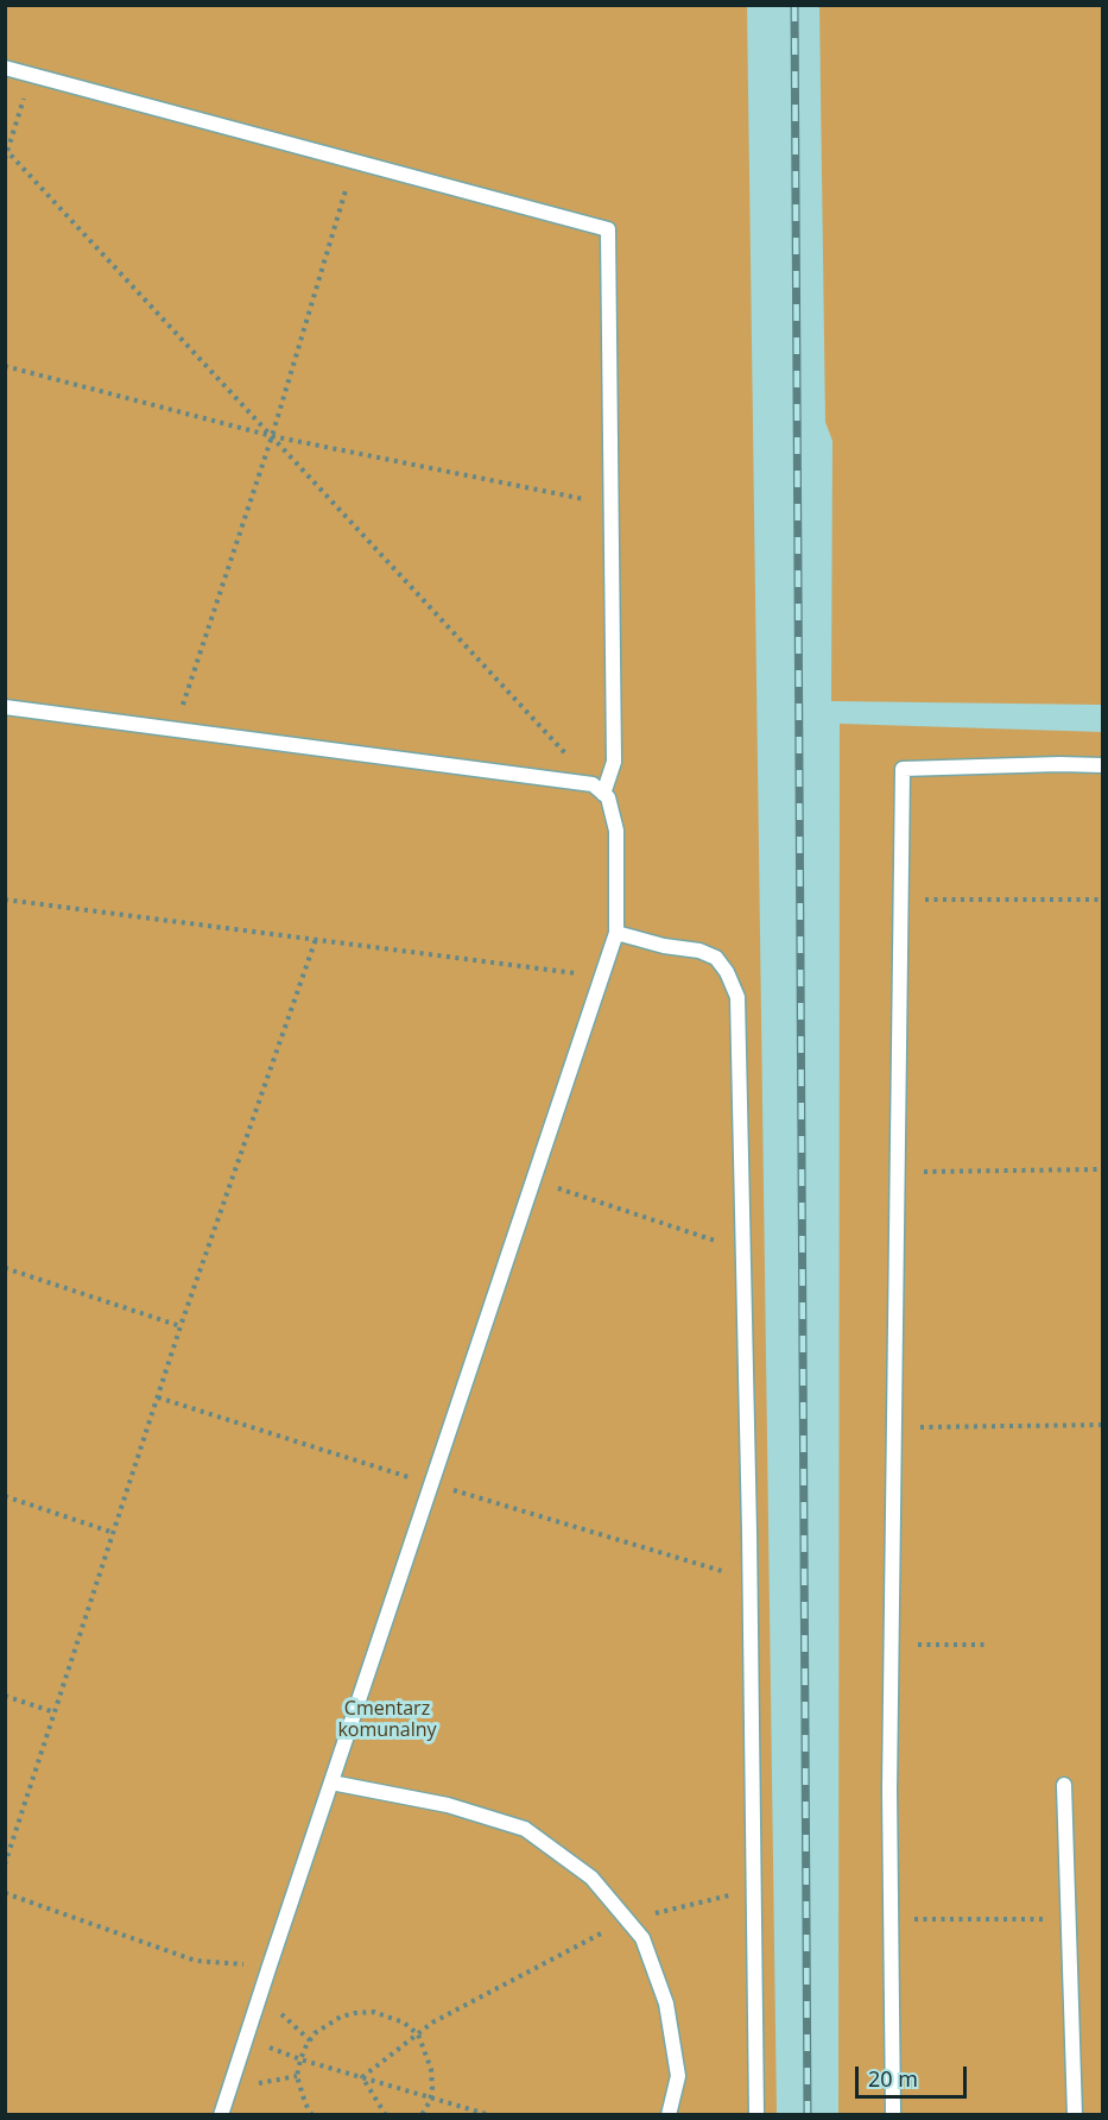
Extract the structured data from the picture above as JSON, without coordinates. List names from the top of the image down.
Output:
{
  "parks": ["Cmentarz komunalny"],
  "scale_bar": "20 m"
}
